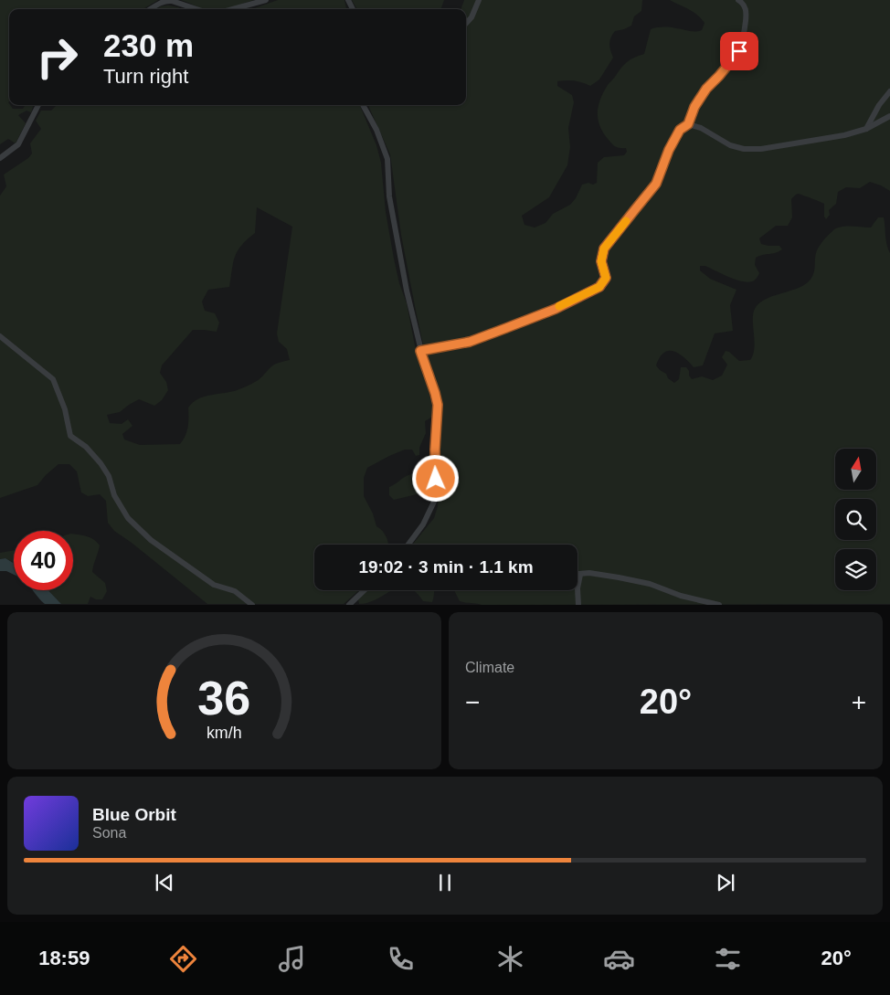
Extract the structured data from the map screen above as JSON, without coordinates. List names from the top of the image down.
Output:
{
  "north": "top",
  "page": {
    "turn": ["230 m", "Turn right"],
    "limit": "40",
    "trip": "19:02 · 3 min · 1.1 km",
    "tile": "Climate",
    "heat": ["−", "20°", "+"],
    "song": ["Blue Orbit", "Sona"],
    "tabs": ["18:59", "20°"],
    "gauge": ["36", "km/h"]
  }
}
